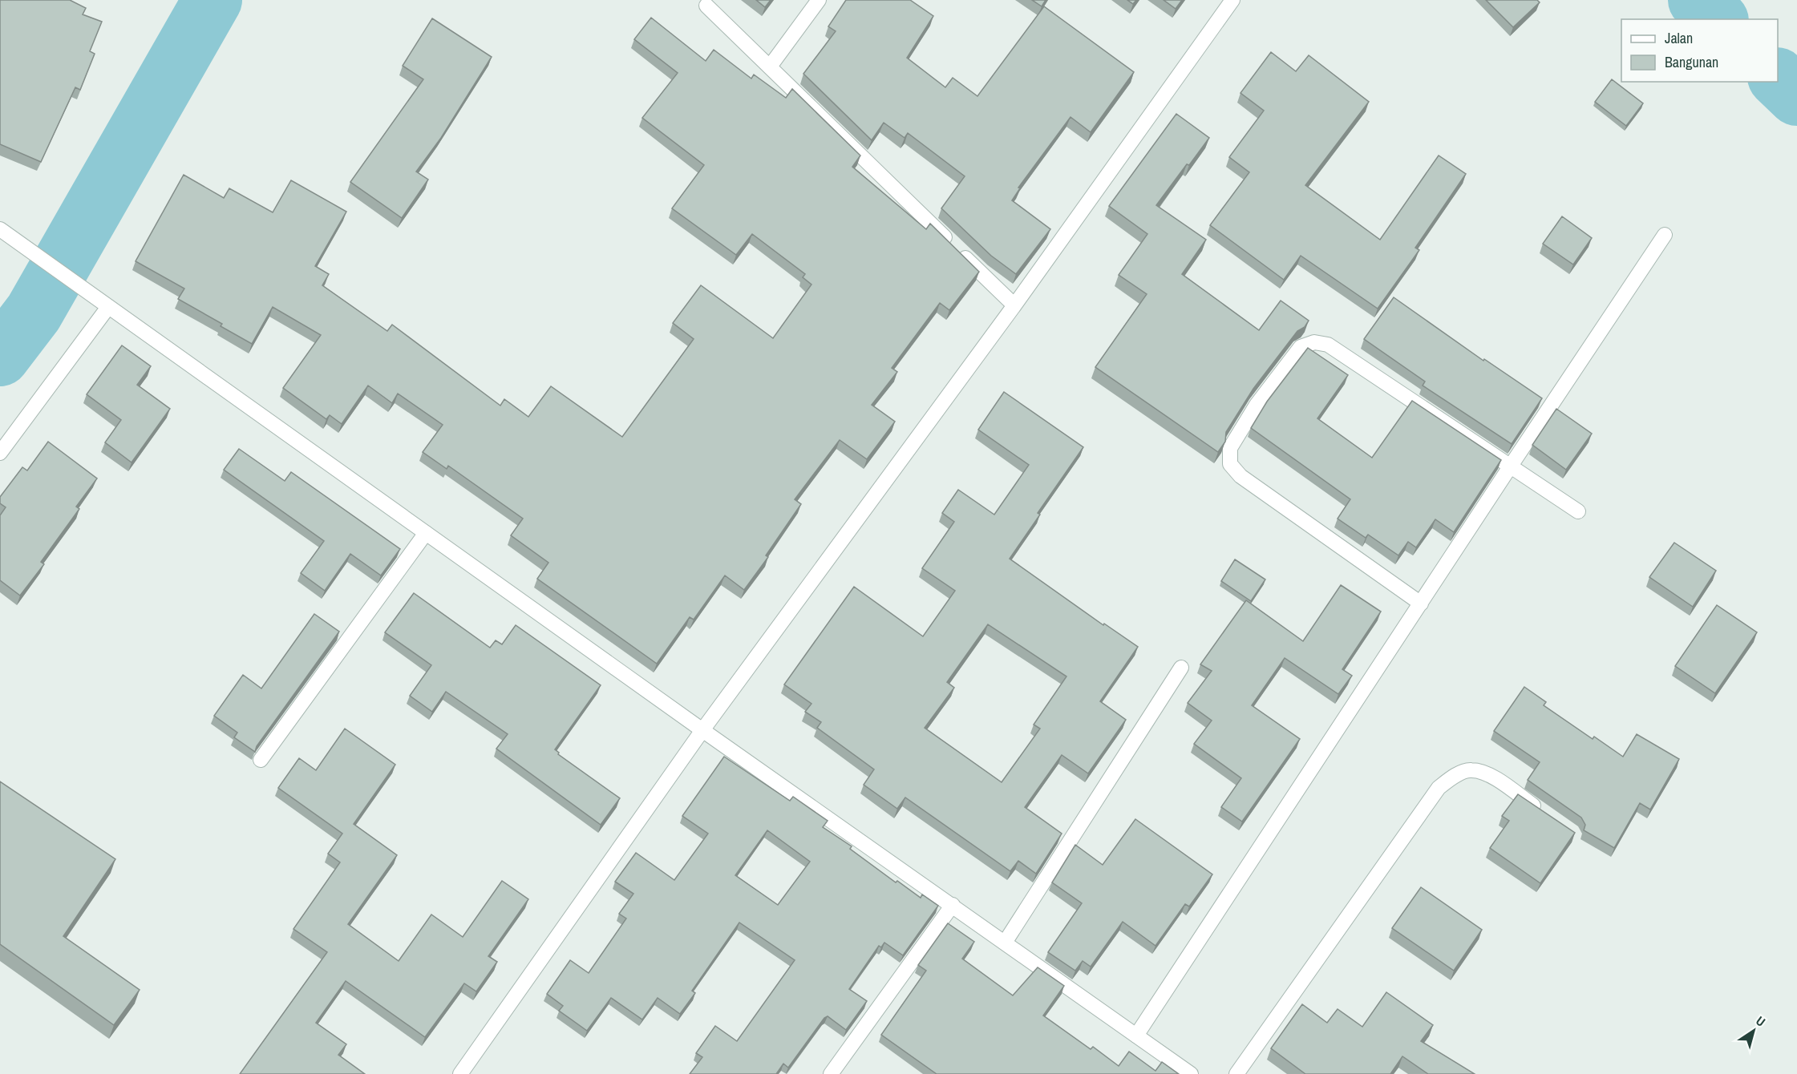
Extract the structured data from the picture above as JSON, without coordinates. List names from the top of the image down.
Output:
{
  "legend": ["Jalan", "Bangunan"],
  "north": "top right"
}
